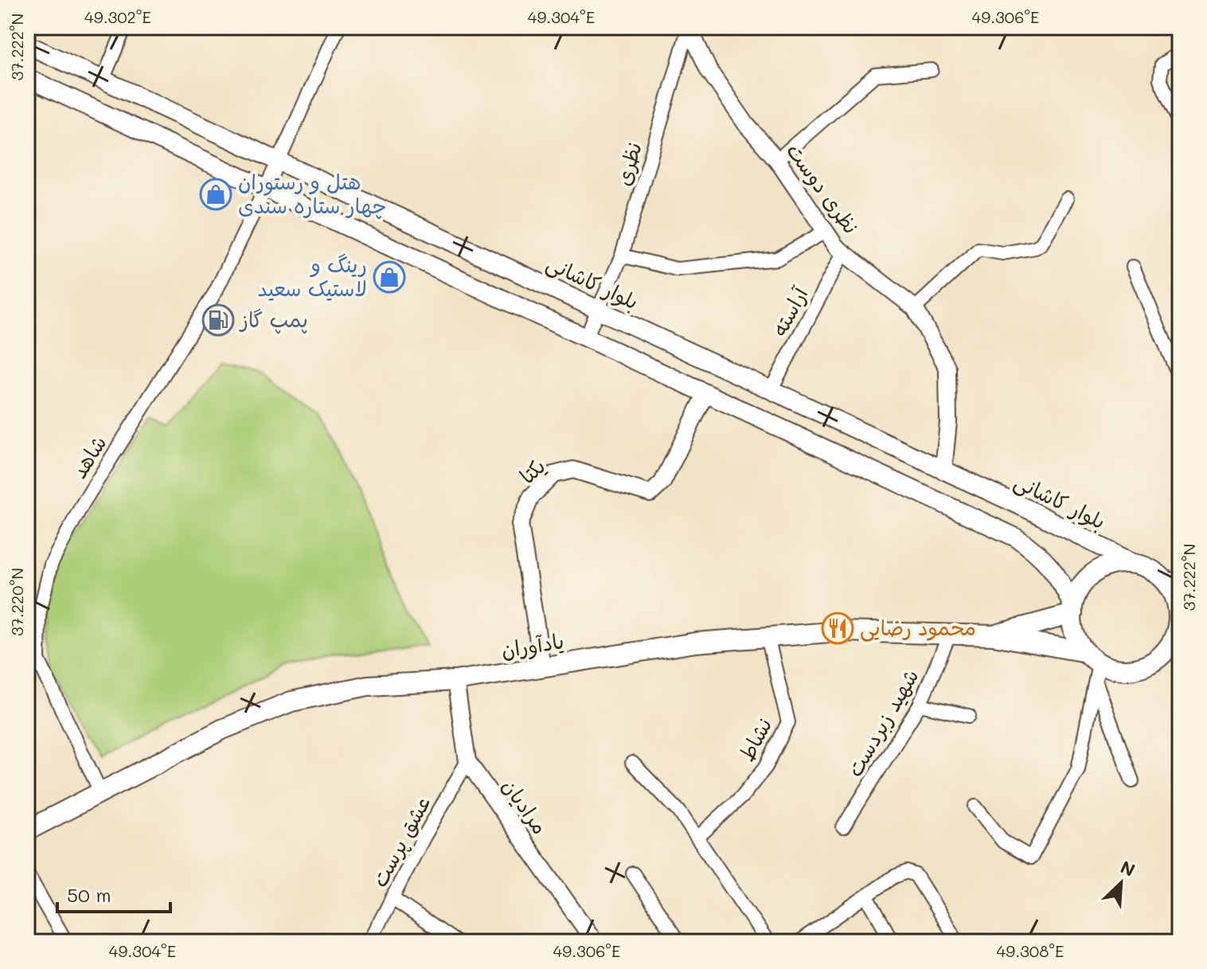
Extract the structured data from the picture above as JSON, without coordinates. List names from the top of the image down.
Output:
{
  "streets": {
    "main road": ["بلوار کاشانی", "یادآوران"],
    "street": [
      "نظری",
      "نظری دوست",
      "آراسته",
      "شاهد",
      "یکتا",
      "شهید زبردست",
      "نشاط",
      "مرادیان",
      "عشق پرست"
    ]
  },
  "crossings": [
    ["نظری", "نظری دوست"],
    ["نظری", "بلوار کاشانی"],
    ["نظری دوست", "بلوار کاشانی"],
    ["نظری دوست", "آراسته"],
    ["بلوار کاشانی", "آراسته"],
    ["بلوار کاشانی", "شاهد"],
    ["بلوار کاشانی", "یادآوران"],
    ["شاهد", "یادآوران"],
    ["یکتا", "یادآوران"],
    ["یادآوران", "شهید زبردست"],
    ["یادآوران", "نشاط"],
    ["یادآوران", "مرادیان"],
    ["مرادیان", "عشق پرست"]
  ],
  "places": {
    "shop": ["هتل و رستوران چهار ستاره سندی", "رینگ و لاستیک سعید"],
    "fuel station": ["پمپ گاز"],
    "restaurant": ["محمود رضایی"]
  },
  "scale_bar": "50 m",
  "north": "top right",
  "coordinates": [
    "49.302°E",
    "49.304°E",
    "49.306°E",
    "37.222°N",
    "37.220°N",
    "49.308°E"
  ]
}
